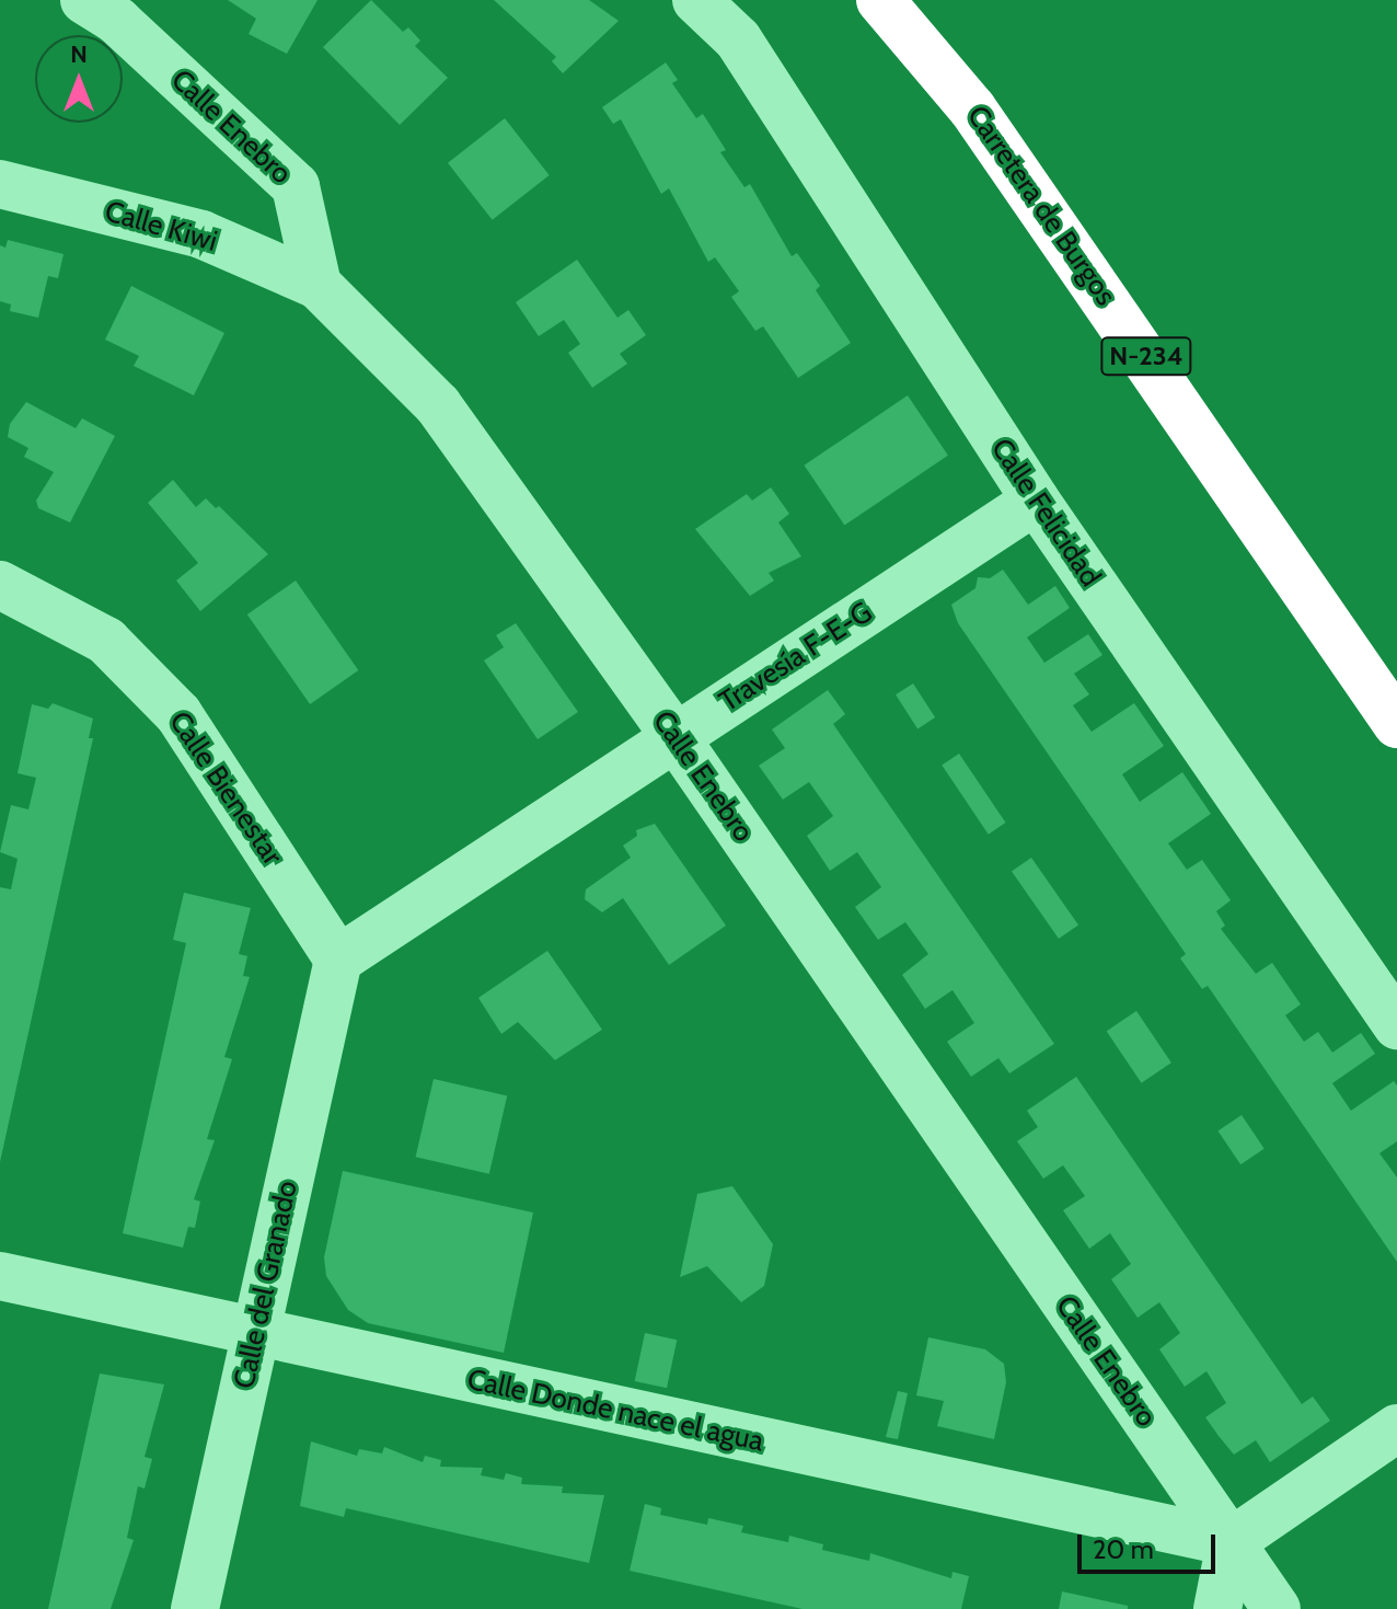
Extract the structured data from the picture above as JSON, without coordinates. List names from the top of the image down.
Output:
{
  "streets": {
    "highway": ["Carretera de Burgos", "N-234"],
    "street": [
      "Calle Enebro",
      "Calle Kiwi",
      "Calle Felicidad",
      "Travesía F-E-G",
      "Calle Bienestar",
      "Calle del Granado",
      "Calle Donde nace el agua"
    ]
  },
  "crossings": [
    ["Calle Enebro", "Calle Kiwi"],
    ["Calle Enebro", "Travesía F-E-G"],
    ["Calle Enebro", "Calle Donde nace el agua"],
    ["Calle Felicidad", "Travesía F-E-G"],
    ["Travesía F-E-G", "Calle Bienestar"],
    ["Travesía F-E-G", "Calle del Granado"],
    ["Calle Bienestar", "Calle del Granado"],
    ["Calle del Granado", "Calle Donde nace el agua"]
  ],
  "scale_bar": "20 m",
  "north": "top"
}
